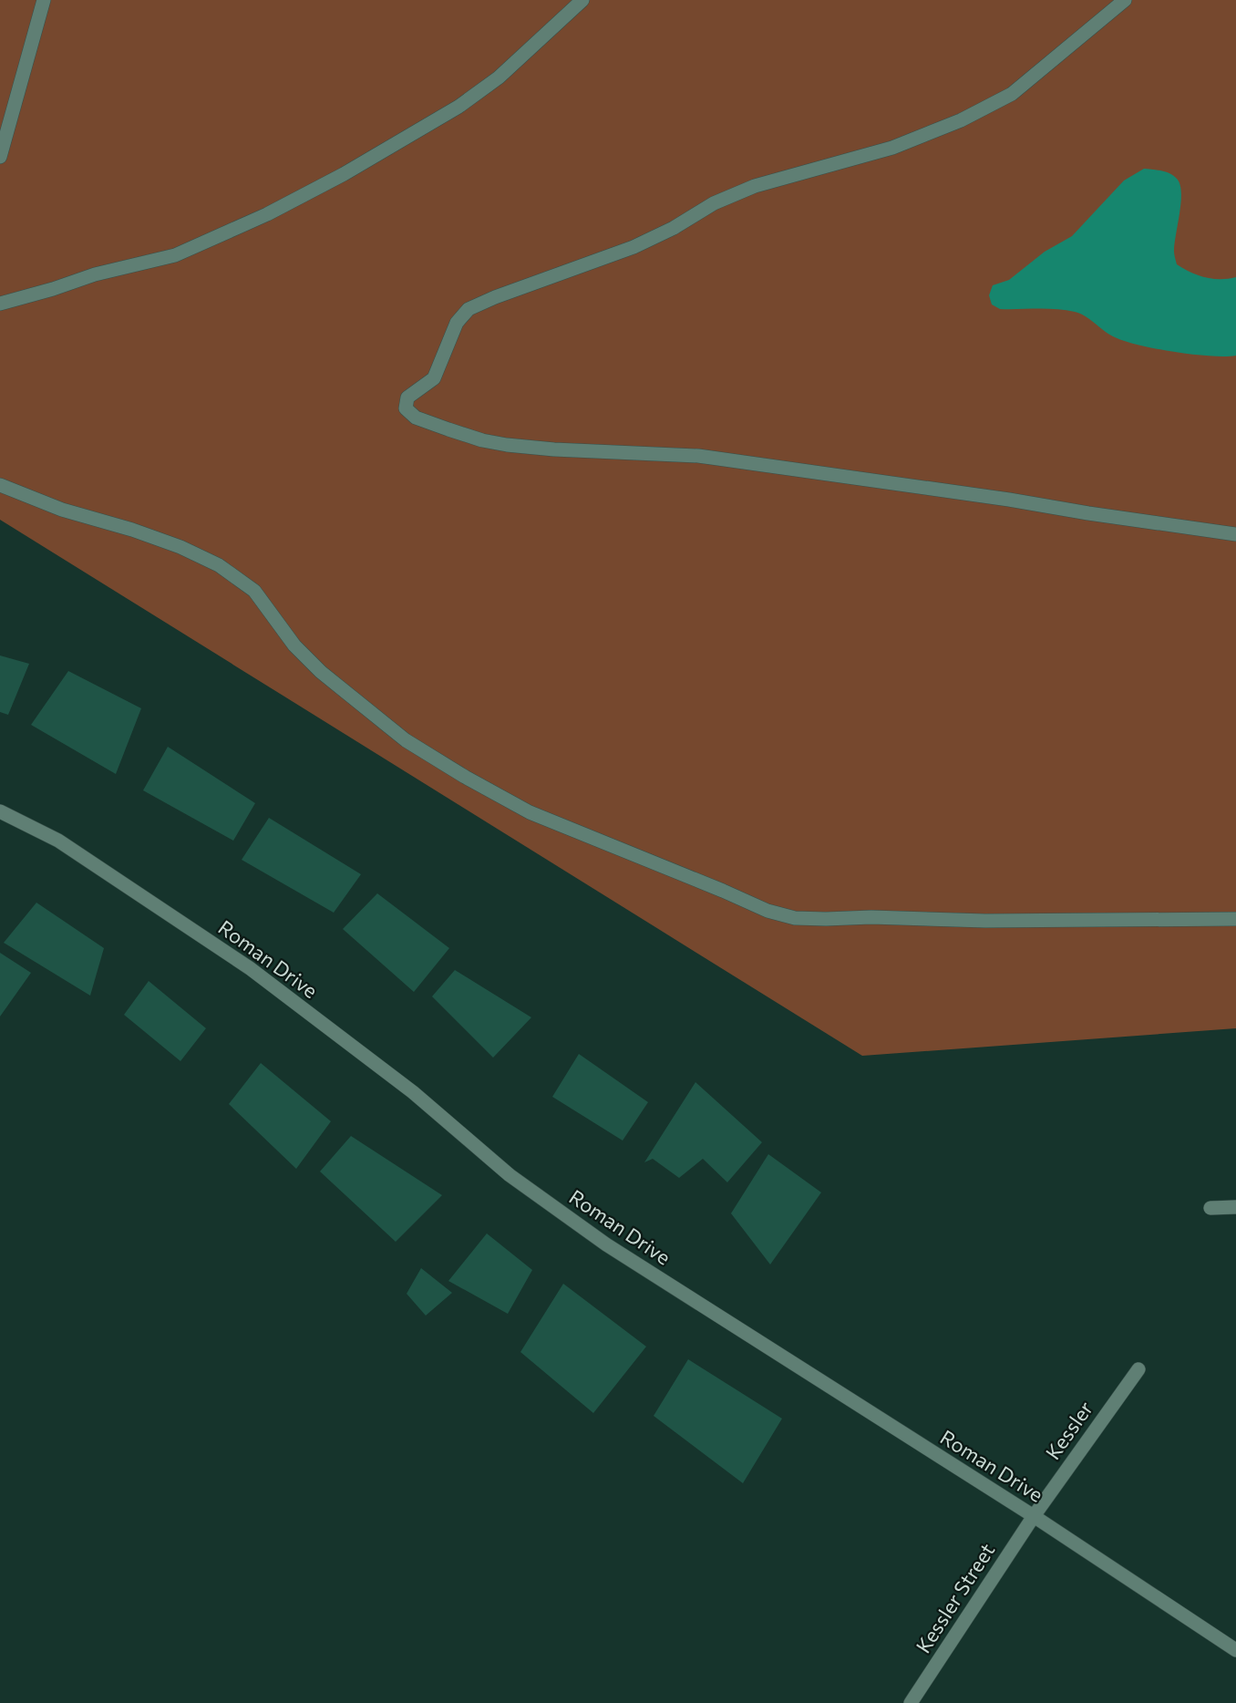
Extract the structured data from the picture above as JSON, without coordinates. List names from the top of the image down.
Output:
{
  "streets": {
    "street": ["Roman Drive", "Kessler", "Kessler Street"]
  },
  "crossings": [
    ["Roman Drive", "Kessler"],
    ["Roman Drive", "Kessler Street"],
    ["Kessler", "Kessler Street"]
  ]
}
